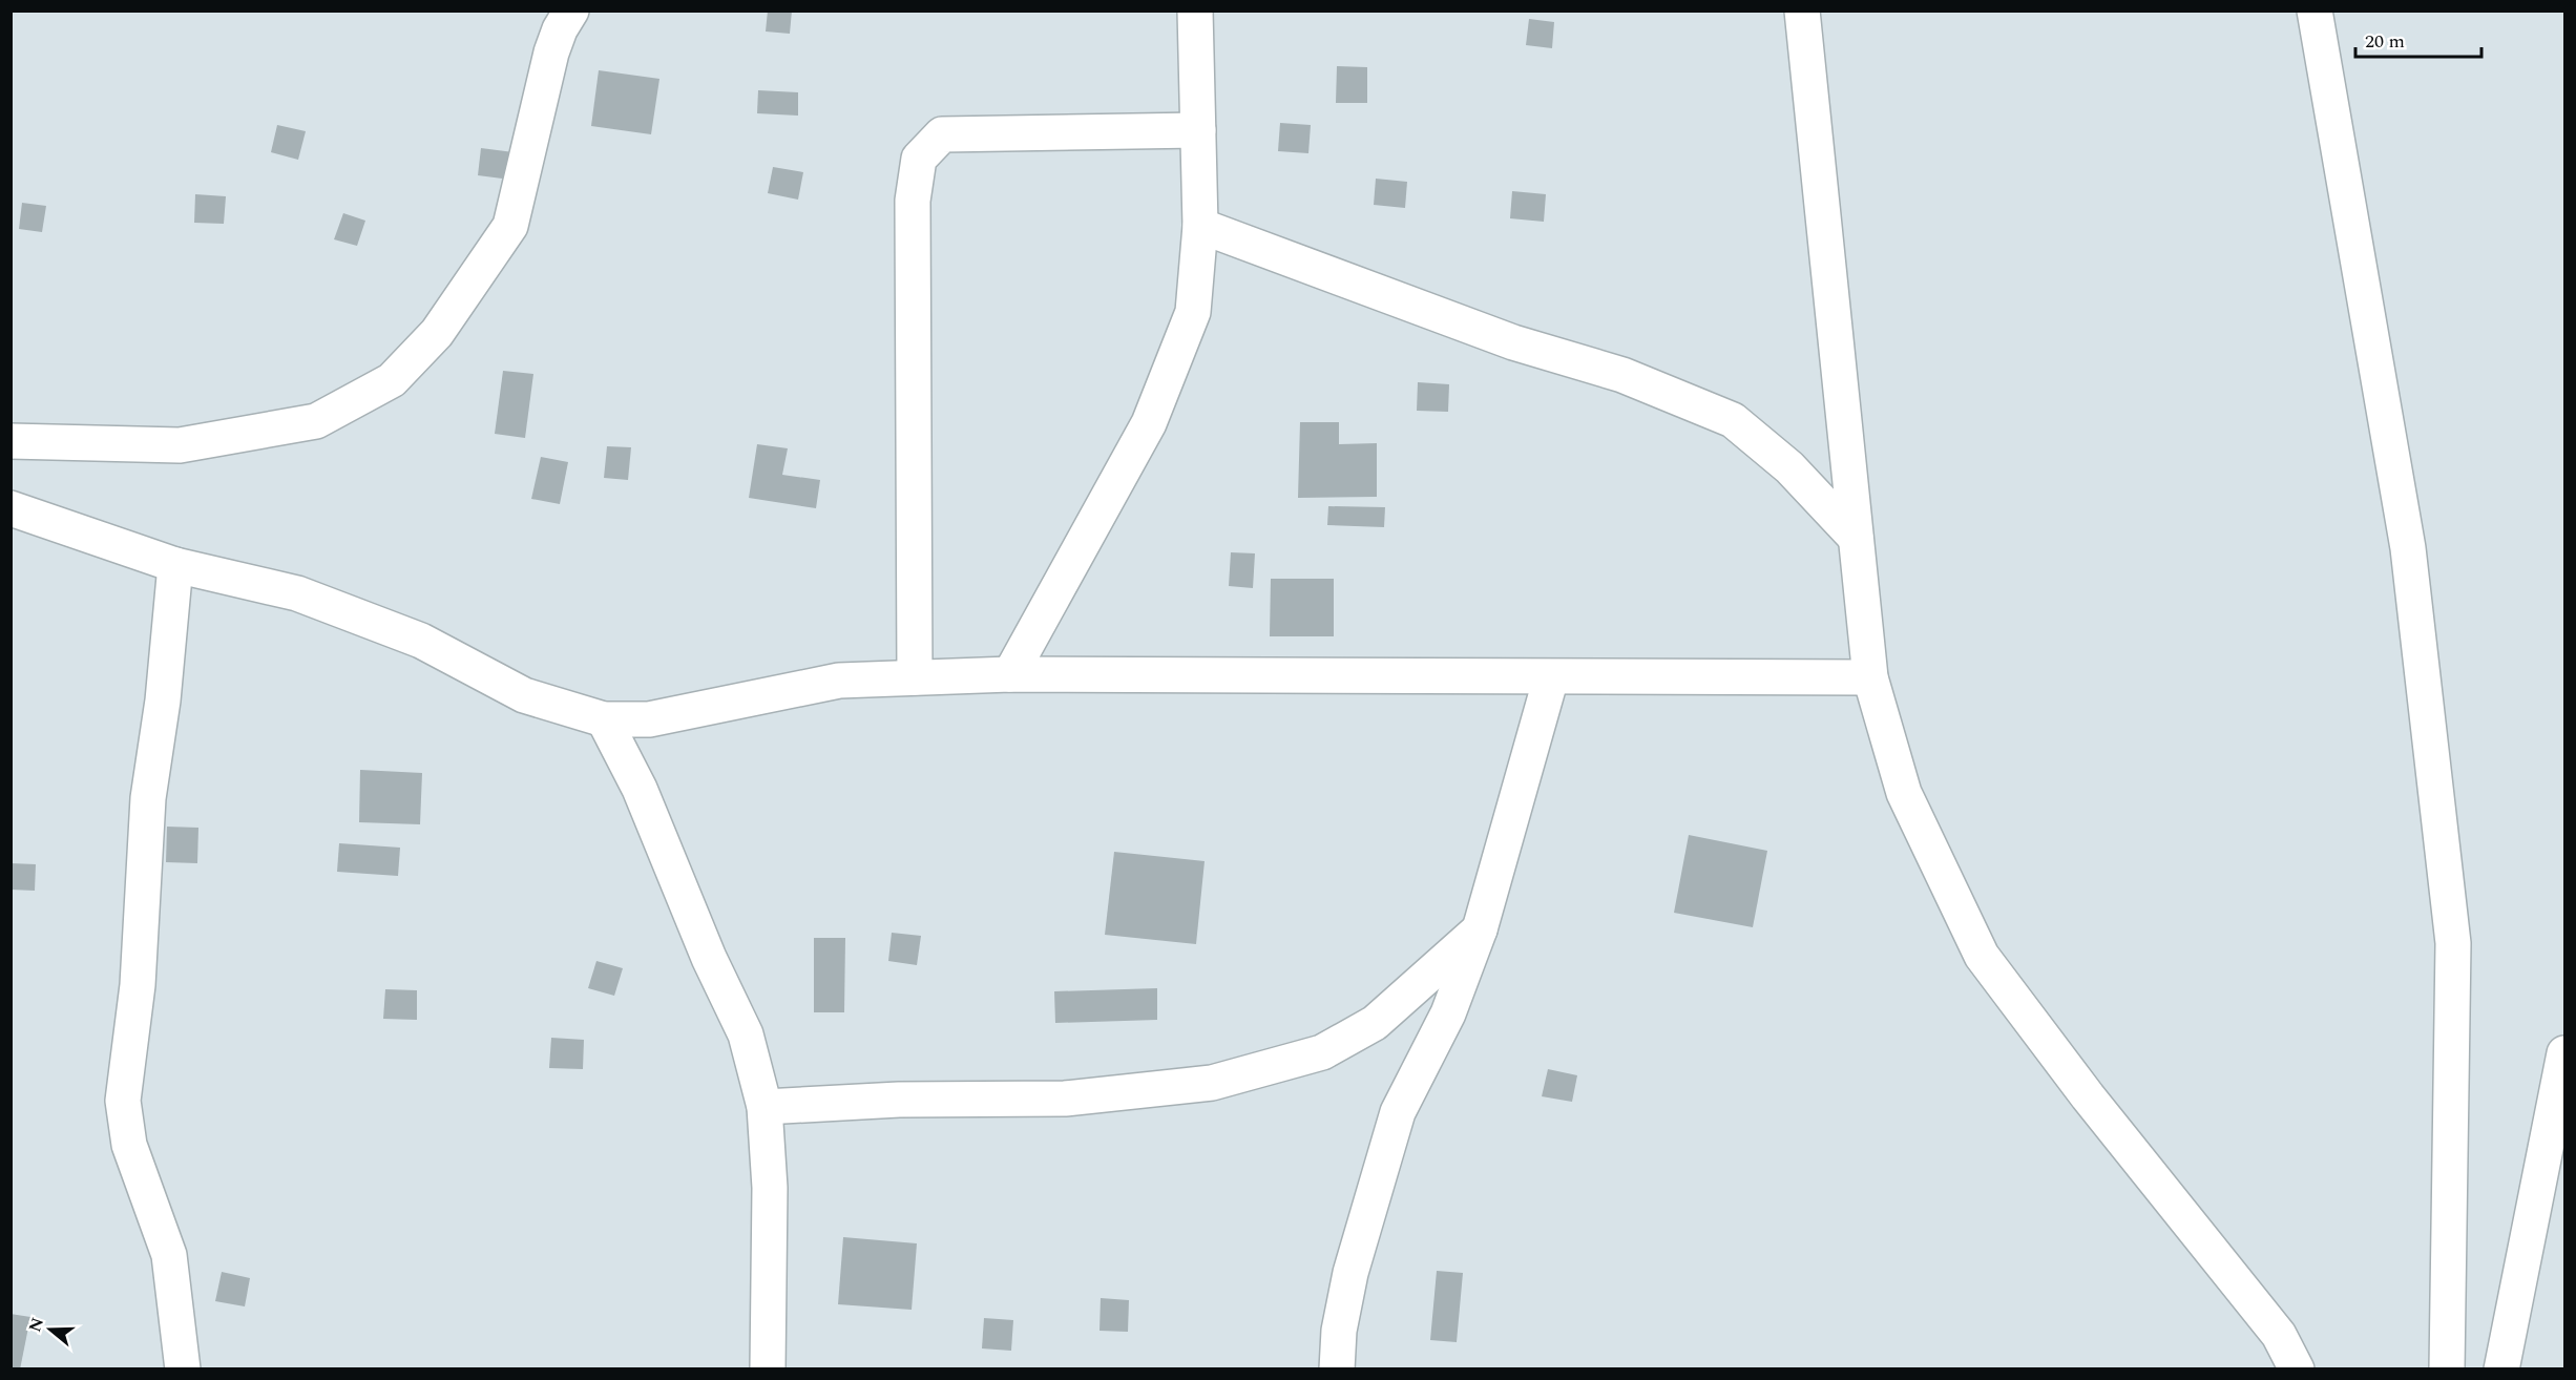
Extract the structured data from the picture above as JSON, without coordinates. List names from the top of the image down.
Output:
{
  "scale_bar": "20 m",
  "north": "left"
}
